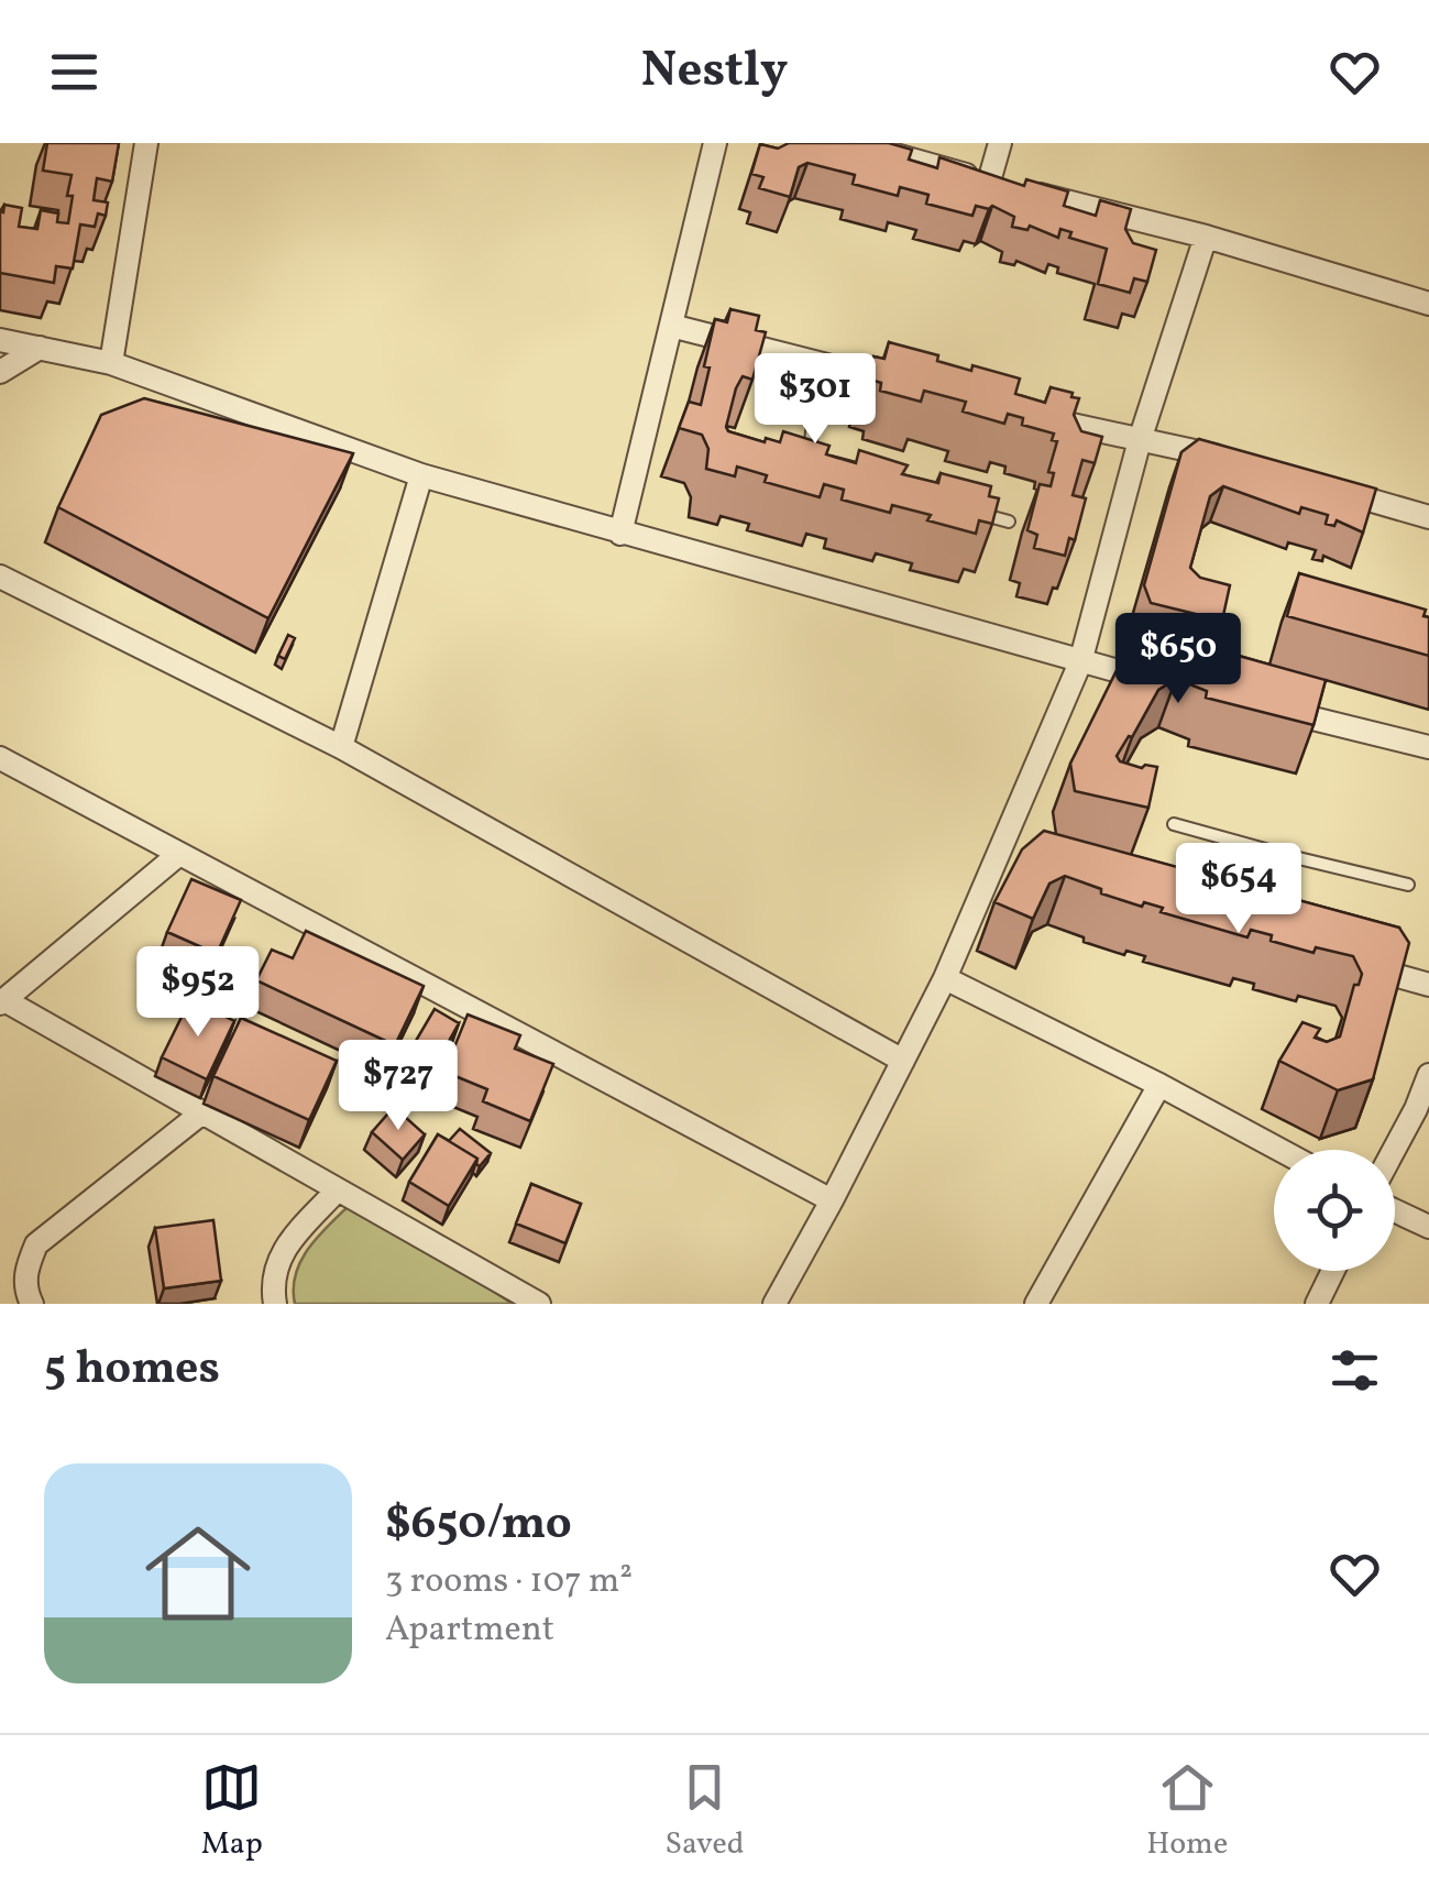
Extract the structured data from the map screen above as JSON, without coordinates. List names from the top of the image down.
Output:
{
  "page": {
    "header": "Nestly",
    "price": [
      "$301",
      "$650",
      "$654",
      "$952",
      "$727"
    ],
    "heading": "5 homes",
    "list": [
      {
        "name": "$650/mo",
        "note": "3 rooms · 107 m² · Apartment"
      }
    ],
    "tabs": ["Map", "Saved", "Home"]
  }
}
